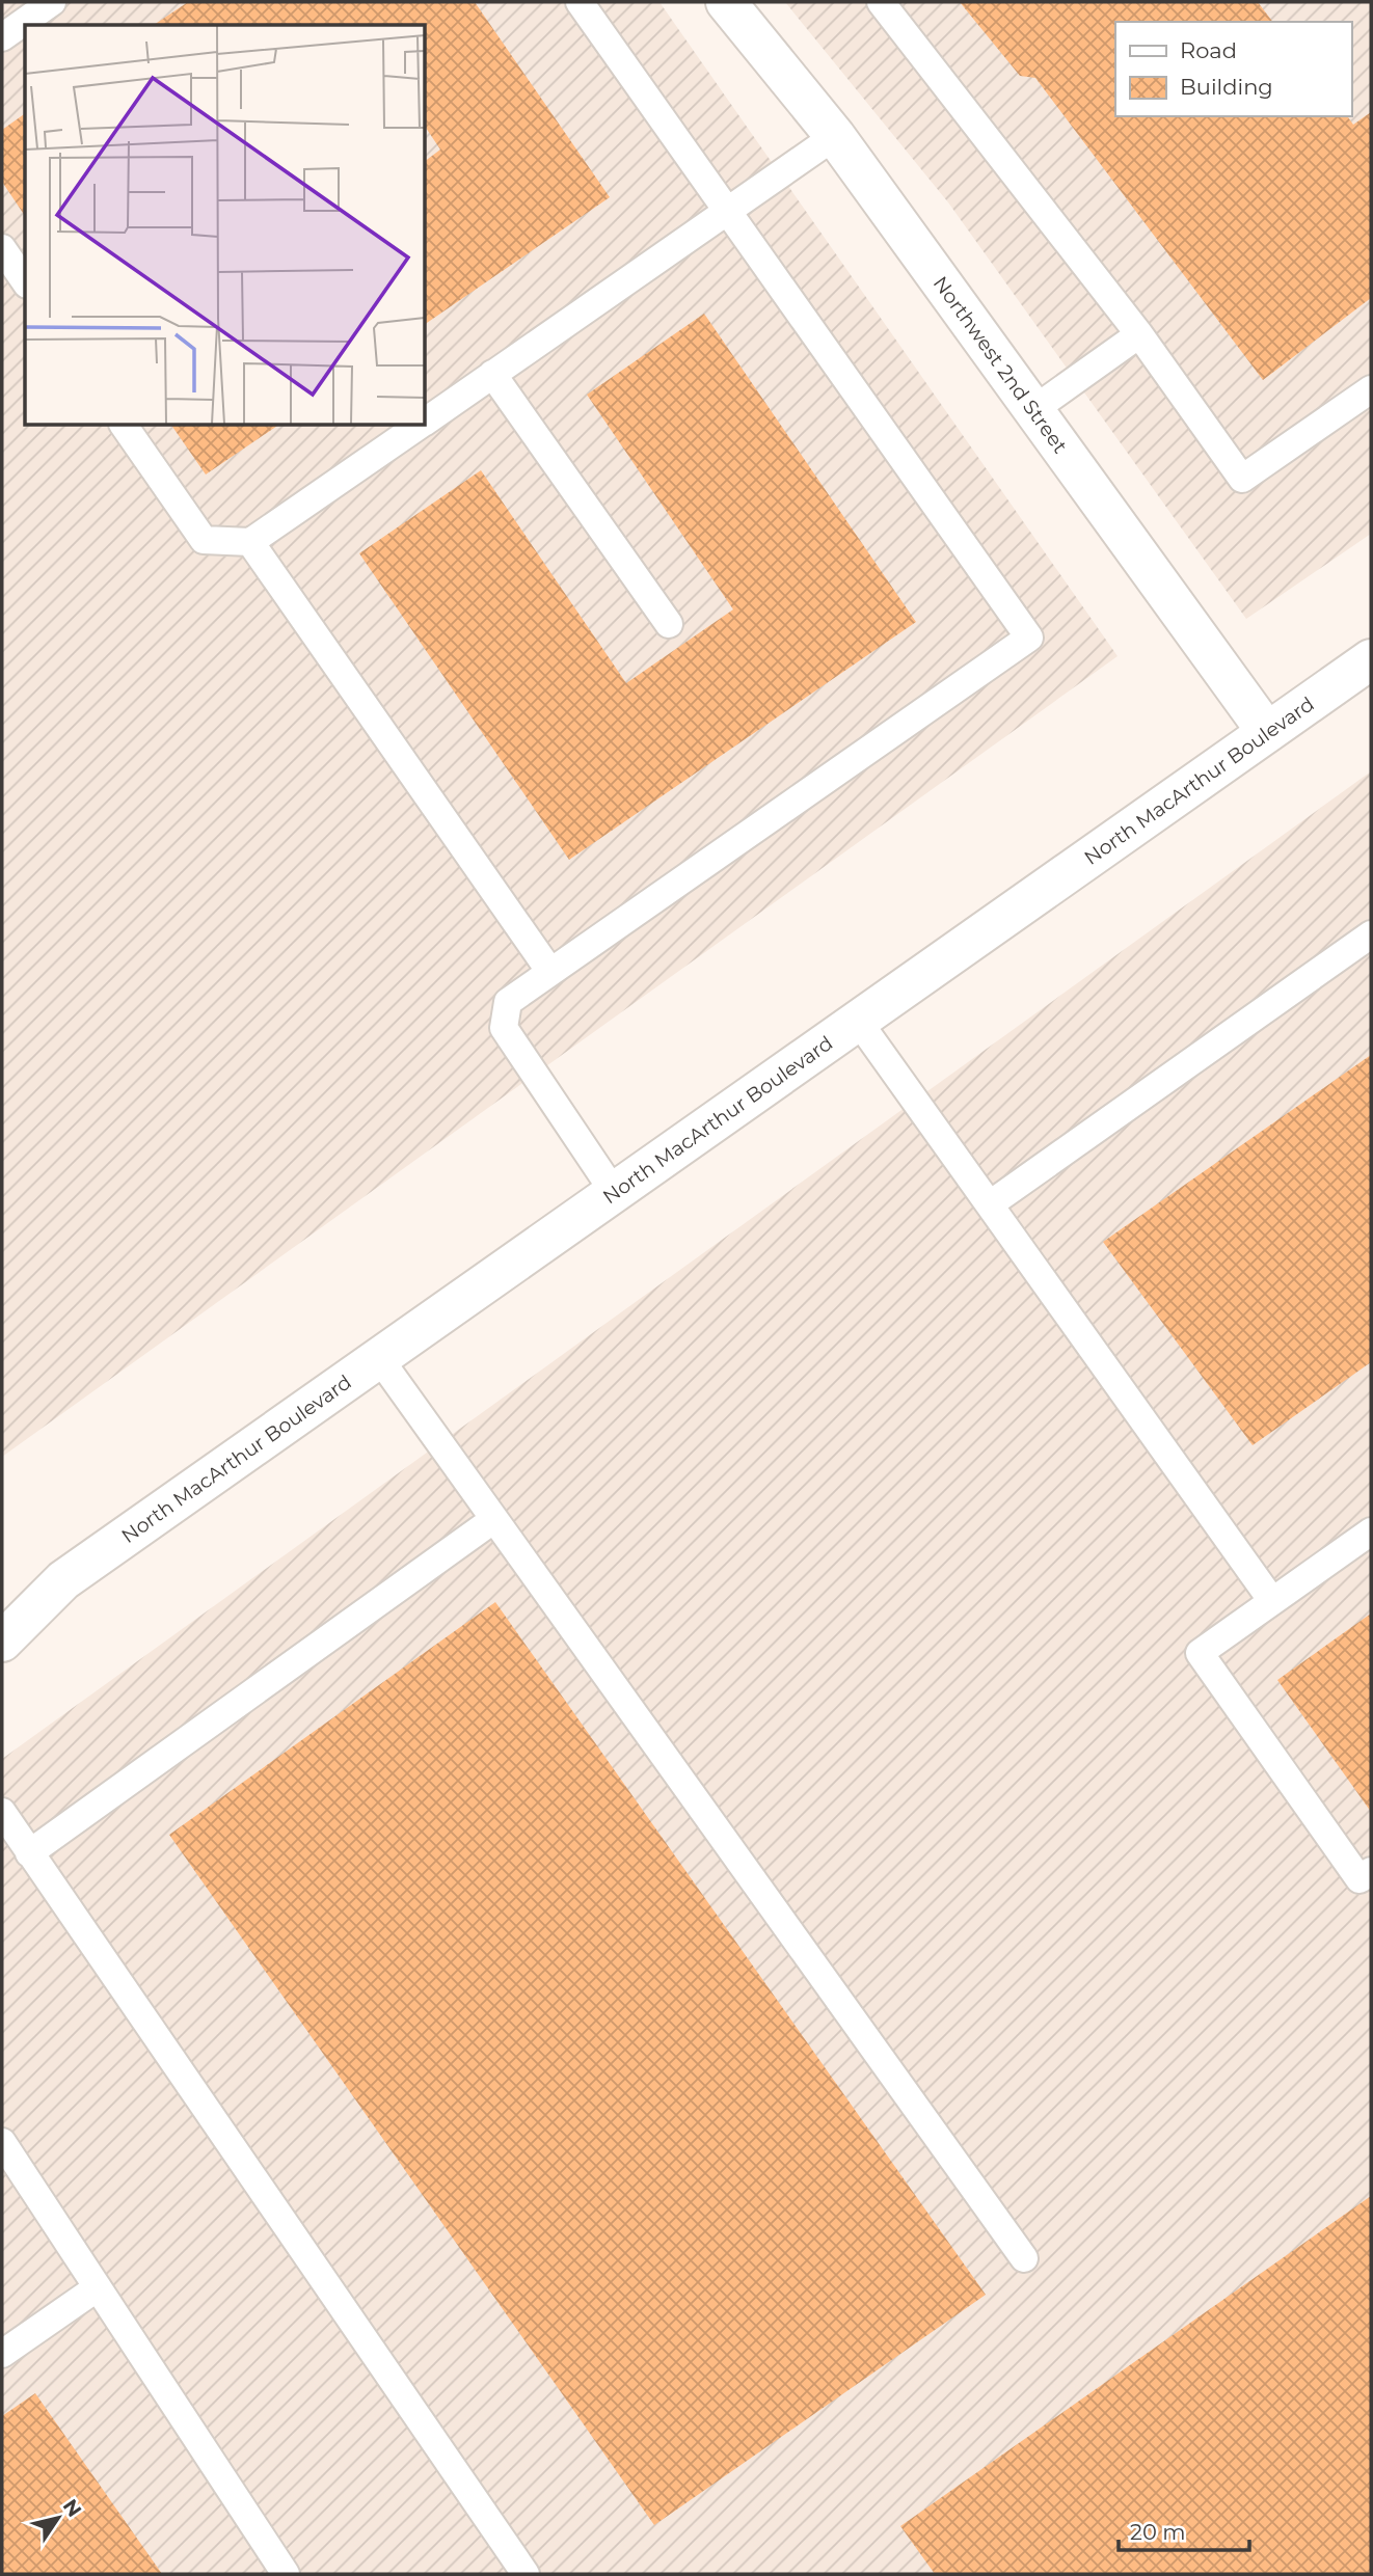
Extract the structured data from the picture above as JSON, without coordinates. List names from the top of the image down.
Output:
{
  "streets": {
    "main road": ["Northwest 2nd Street", "North MacArthur Boulevard"]
  },
  "crossings": [
    ["Northwest 2nd Street", "North MacArthur Boulevard"]
  ],
  "legend": ["Road", "Building"],
  "scale_bar": "20 m",
  "north": "top right"
}
